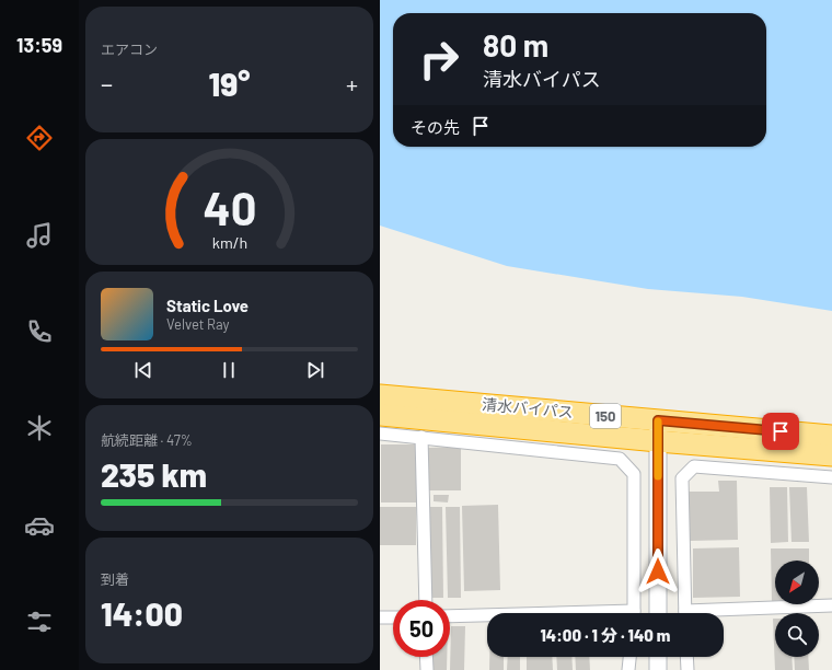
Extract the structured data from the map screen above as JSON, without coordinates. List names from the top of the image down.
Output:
{
  "streets": {
    "highway": ["清水バイパス", "150"]
  },
  "north": "bottom left",
  "page": {
    "tabs": "13:59",
    "tile": [
      "エアコン",
      ["航続距離 · 47%", "235 km"],
      ["到着", "14:00"]
    ],
    "turn": ["80 m", "清水バイパス"],
    "heat": ["−", "19°", "+"],
    "then": "その先",
    "song": ["Static Love", "Velvet Ray"],
    "limit": "50",
    "trip": "14:00 · 1 分 · 140 m",
    "gauge": ["40", "km/h"]
  }
}
